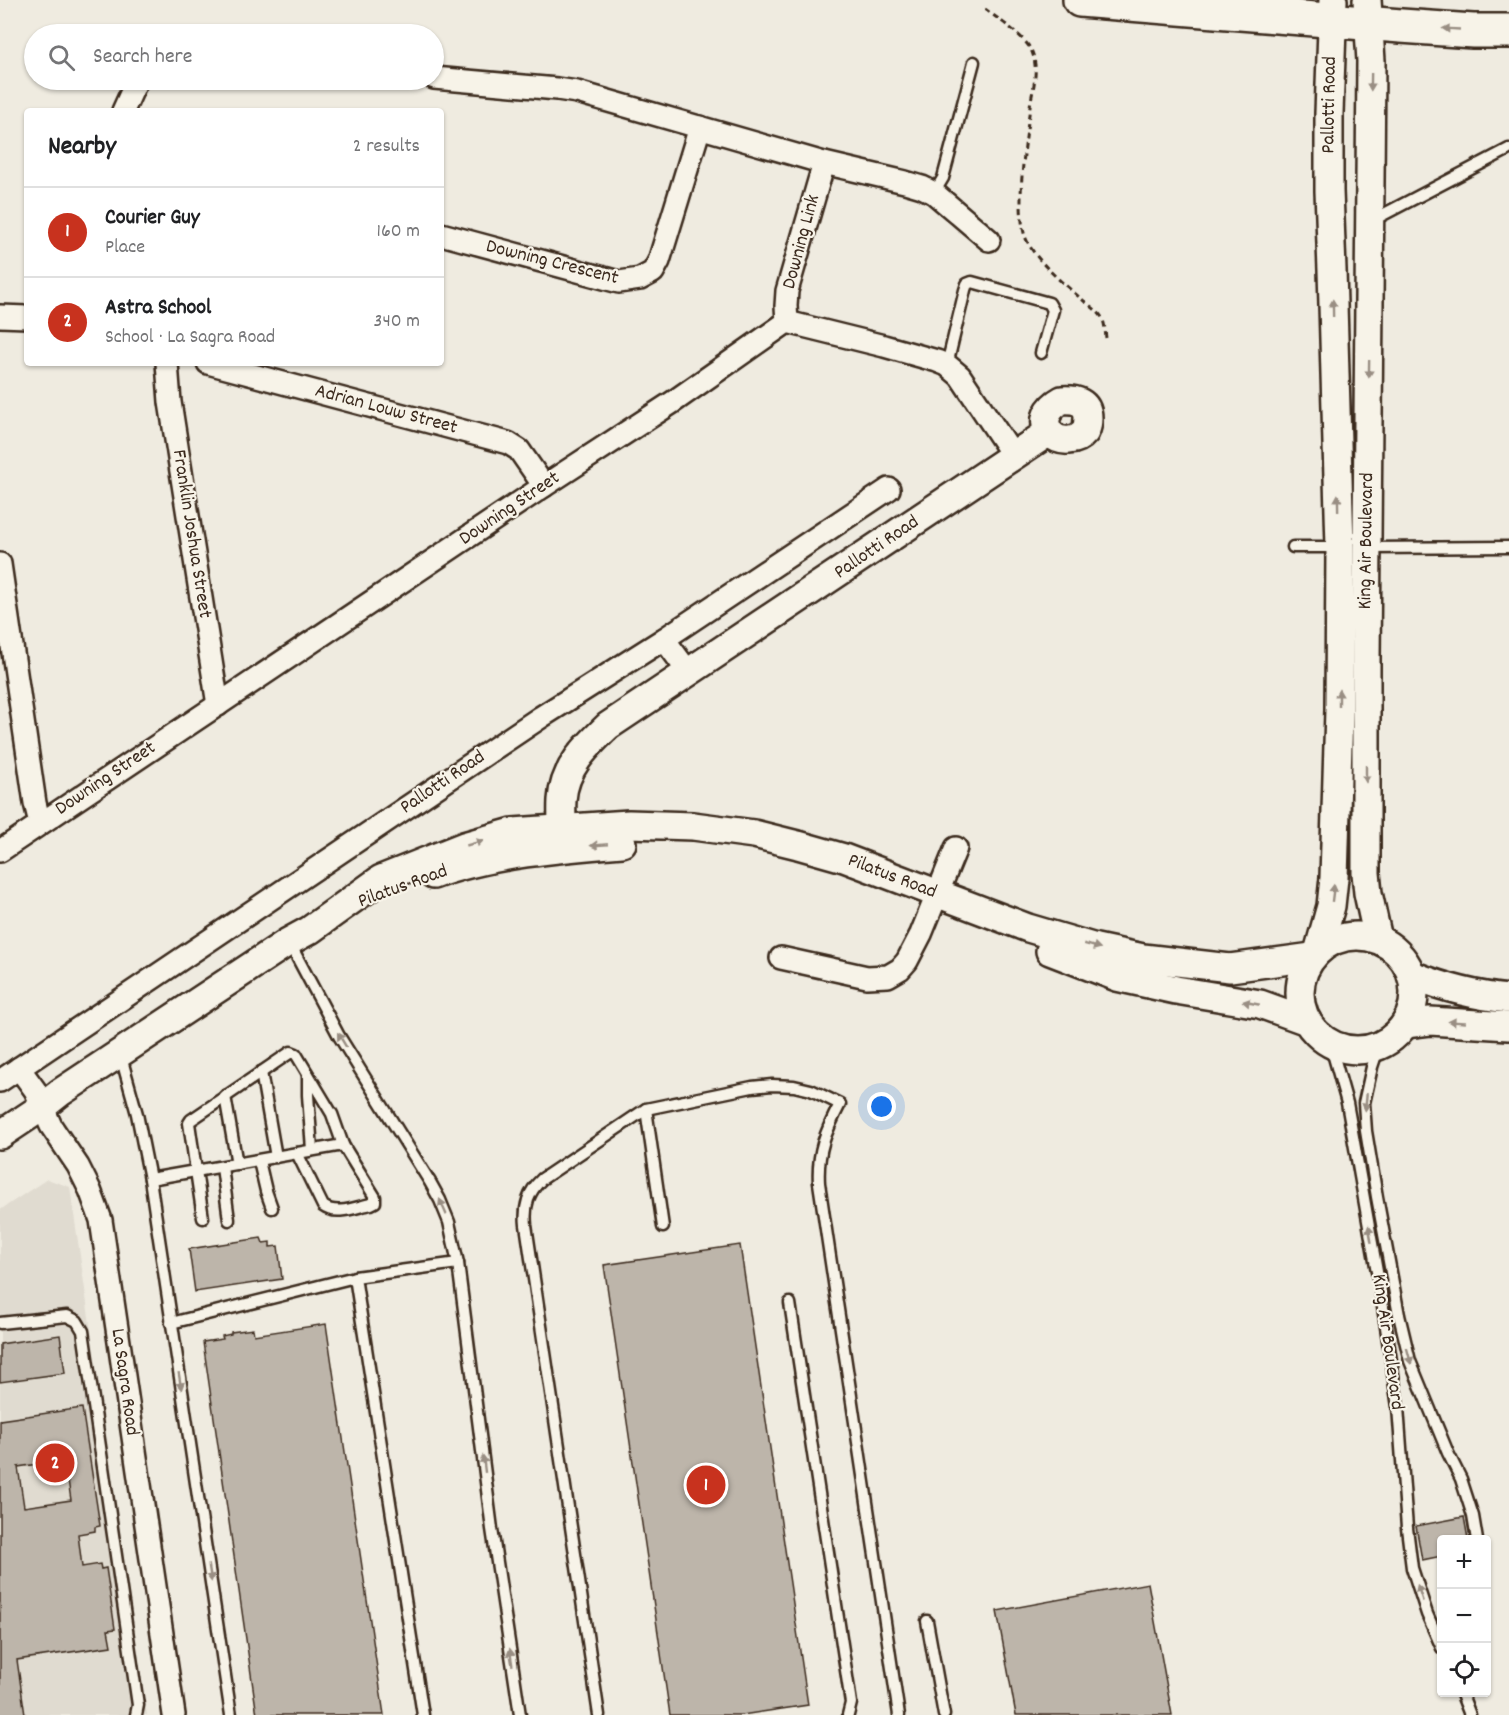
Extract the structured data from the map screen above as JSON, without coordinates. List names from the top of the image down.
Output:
{
  "streets": {
    "street": [
      "Pallotti Road",
      "Downing Link",
      "Downing Crescent",
      "Adrian Louw Street",
      "Downing Street",
      "Franklin Joshua Street",
      "King Air Boulevard",
      "Pilatus Road",
      "La Sagra Road"
    ]
  },
  "crossings": [
    ["Pallotti Road", "King Air Boulevard"],
    ["Pallotti Road", "Pilatus Road"],
    ["Pallotti Road", "La Sagra Road"],
    ["Downing Link", "Downing Street"],
    ["Adrian Louw Street", "Downing Street"],
    ["Downing Street", "Franklin Joshua Street"],
    ["King Air Boulevard", "Pilatus Road"]
  ],
  "page": {
    "search": "Search here",
    "heading": ["Nearby", "2 results"],
    "list": [
      {
        "mark": "1",
        "name": "Courier Guy",
        "note": "Place",
        "value": "160 m"
      },
      {
        "mark": "2",
        "name": "Astra School",
        "note": "School · La Sagra Road",
        "value": "340 m"
      }
    ],
    "pins": ["2", "1"],
    "map_buttons": ["+", "−"]
  }
}
